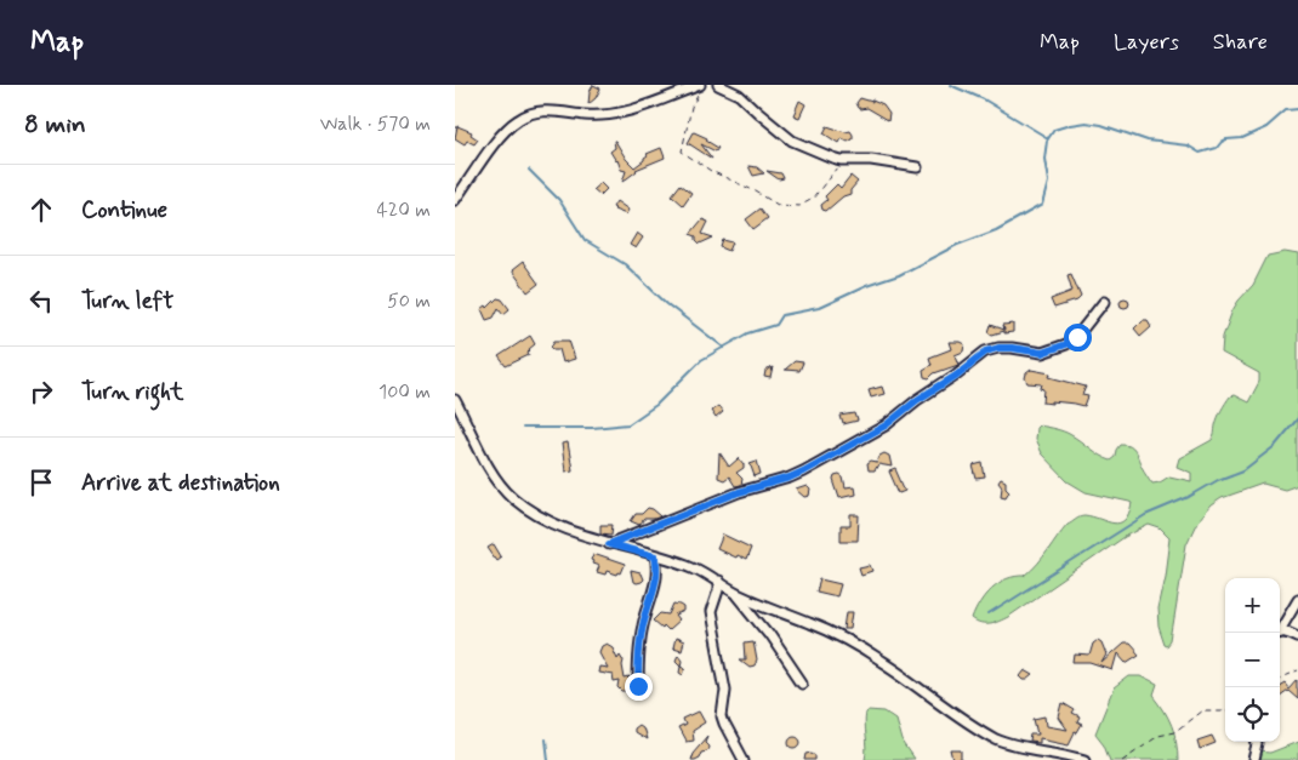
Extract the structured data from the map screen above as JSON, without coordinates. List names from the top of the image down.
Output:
{
  "page": {
    "header": "Map",
    "nav": ["Map", "Layers", "Share"],
    "heading": ["8 min", "Walk · 570 m"],
    "list": [
      ["Continue", "420 m"],
      ["Turn left", "50 m"],
      ["Turn right", "100 m"],
      "Arrive at destination"
    ],
    "map_buttons": ["+", "−"]
  }
}
